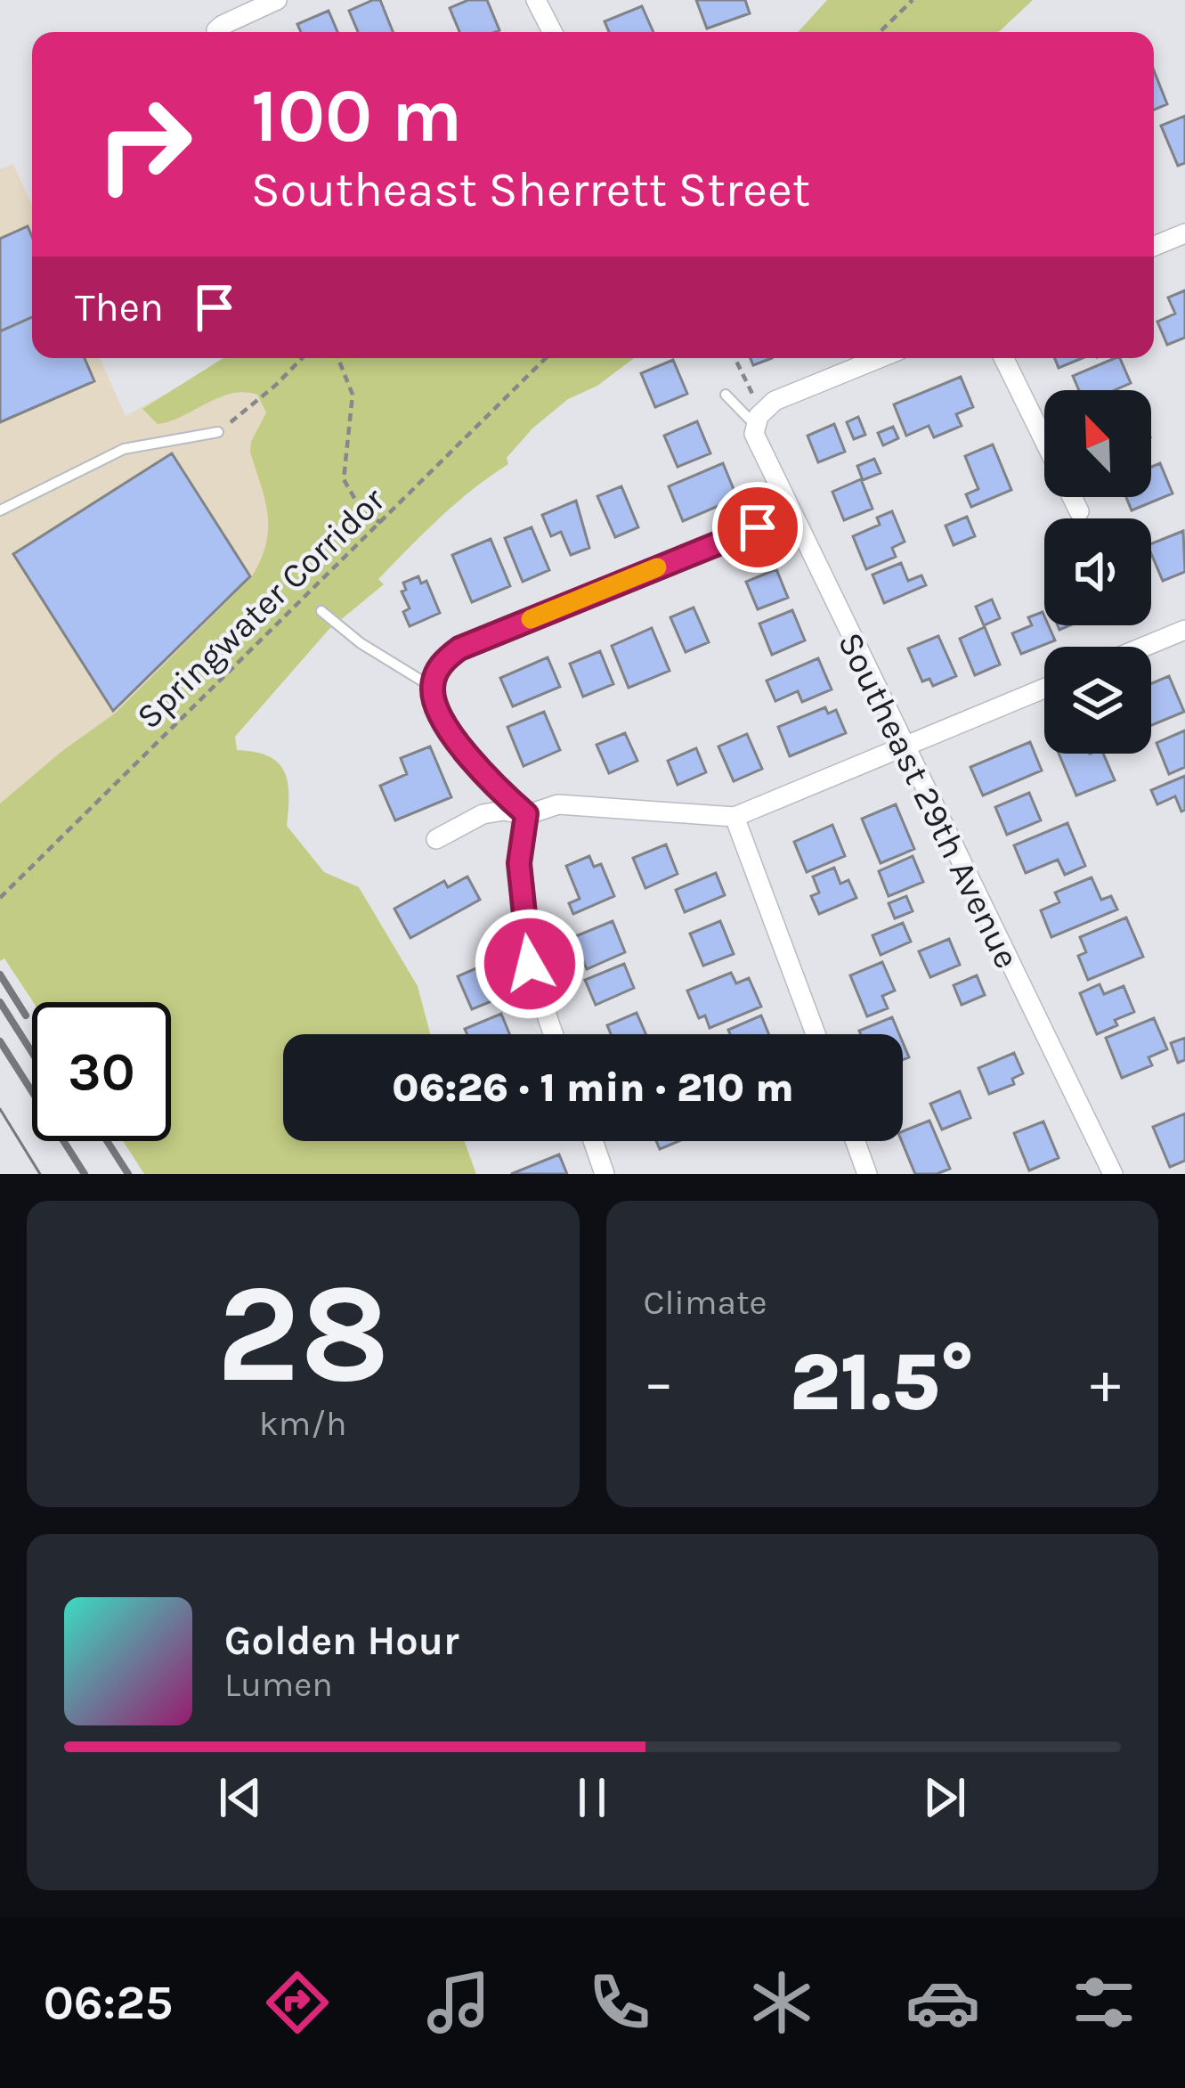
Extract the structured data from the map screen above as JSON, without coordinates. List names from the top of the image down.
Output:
{
  "streets": {
    "street": ["Southeast 29th Avenue"],
    "path": ["Springwater Corridor"]
  },
  "north": "top left",
  "page": {
    "turn": ["100 m", "Southeast Sherrett Street"],
    "then": "Then",
    "limit": "30",
    "trip": "06:26 · 1 min · 210 m",
    "tile": [
      ["28", "km/h"],
      "Climate"
    ],
    "heat": ["−", "21.5°", "+"],
    "song": ["Golden Hour", "Lumen"],
    "tabs": "06:25"
  }
}
